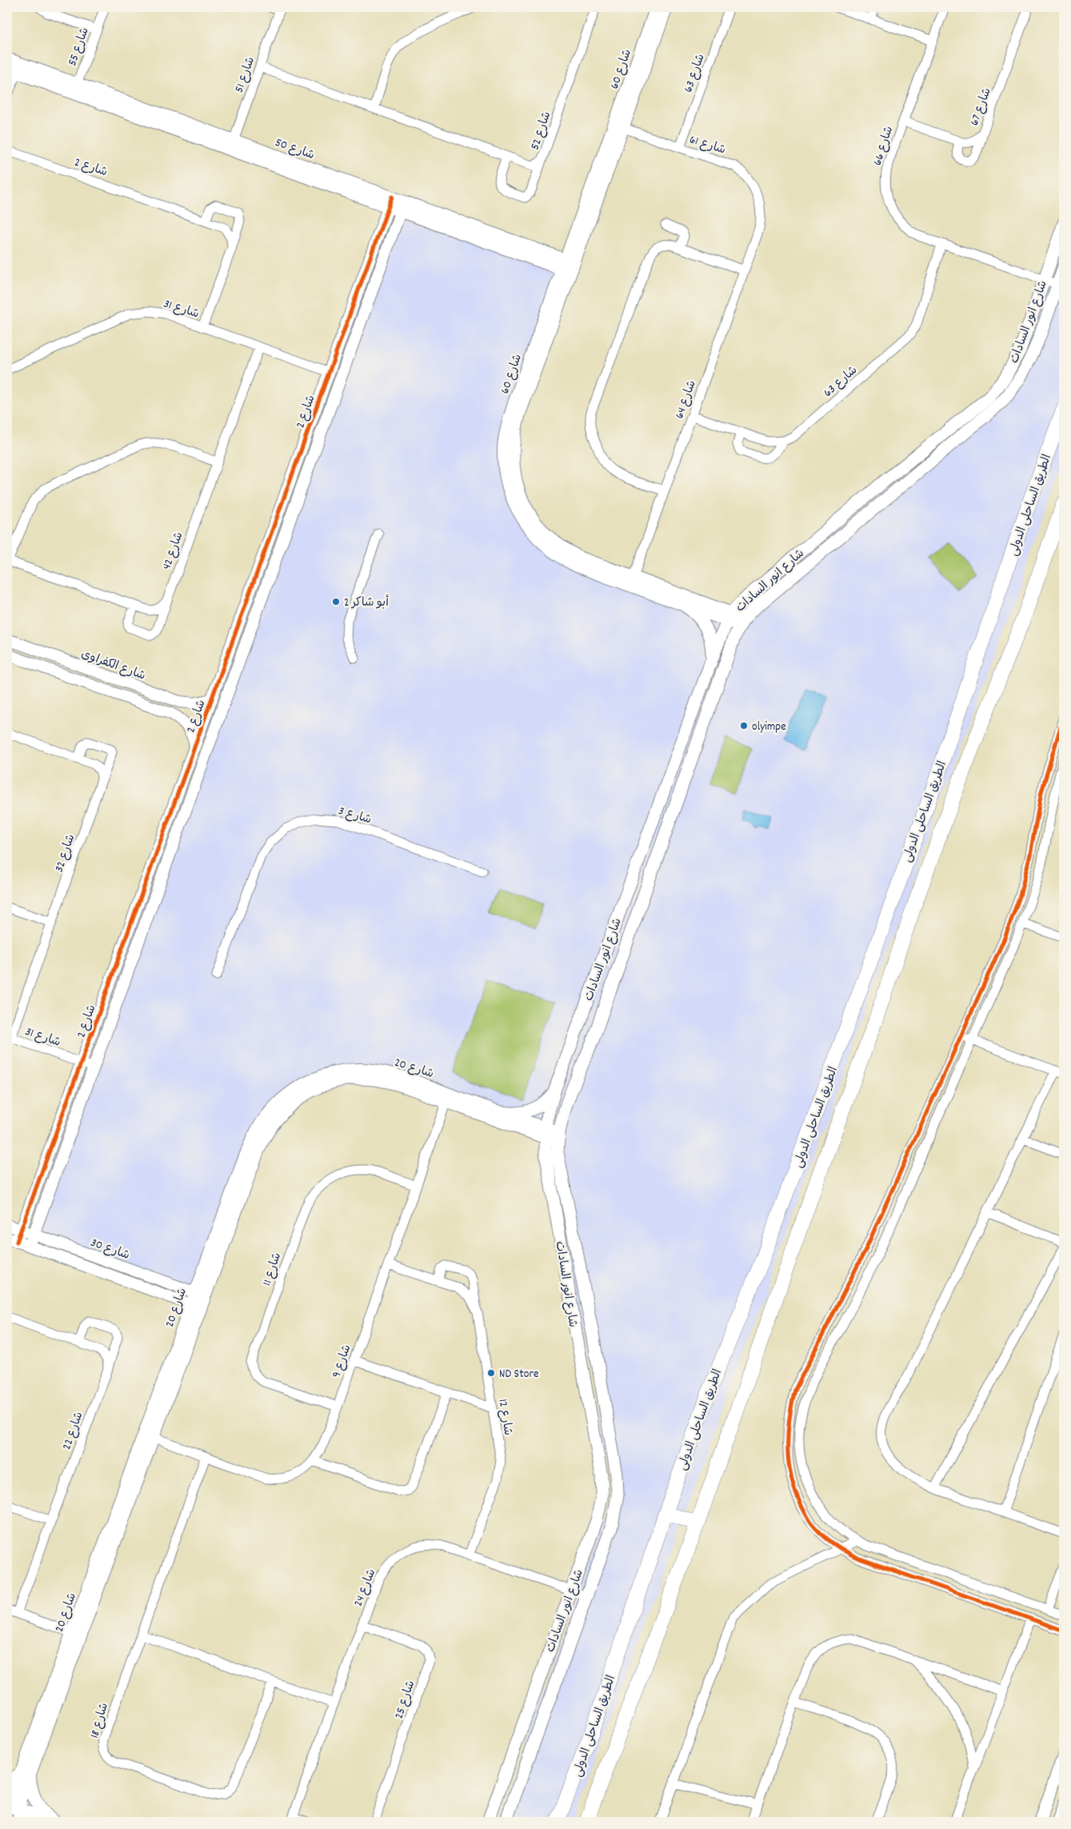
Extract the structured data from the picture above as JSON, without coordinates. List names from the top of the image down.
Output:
{
  "streets": {
    "highway": ["الطريق الساحلى الدولى"],
    "main road": ["شارع انور السادات"],
    "street": [
      "شارع 55",
      "شارع 60",
      "شارع 63",
      "شارع 51",
      "شارع 67",
      "شارع 52",
      "شارع 61",
      "شارع 66",
      "شارع 50",
      "شارع 2",
      "شارع 31",
      "شارع 64",
      "شارع 42",
      "شارع الكفراوى",
      "شارع 3",
      "شارع 32",
      "شارع 20",
      "شارع 30",
      "شارع 11",
      "شارع 9",
      "شارع 12",
      "شارع 22",
      "شارع 24",
      "شارع 25",
      "شارع 18"
    ]
  },
  "crossings": [
    ["شارع 55", "شارع 50"],
    ["شارع 60", "شارع 61"],
    ["شارع 60", "شارع 50"],
    ["شارع 60", "شارع انور السادات"],
    ["شارع 60", "شارع 64"],
    ["شارع 63", "شارع 61"],
    ["شارع 63", "شارع 66"],
    ["شارع 51", "شارع 52"],
    ["شارع 51", "شارع 50"],
    ["شارع 61", "شارع 64"],
    ["شارع 66", "شارع انور السادات"],
    ["شارع 50", "شارع 2"],
    ["شارع 2", "شارع 31"],
    ["شارع 2", "شارع الكفراوى"],
    ["شارع 2", "شارع 30"],
    ["شارع 31", "شارع 42"],
    ["شارع 31", "شارع 32"],
    ["شارع انور السادات", "شارع 20"],
    ["شارع انور السادات", "شارع 24"],
    ["شارع 20", "شارع 30"],
    ["شارع 20", "شارع 9"],
    ["شارع 11", "شارع 9"],
    ["شارع 9", "شارع 12"],
    ["شارع 9", "شارع 18"],
    ["شارع 12", "شارع 24"],
    ["شارع 24", "شارع 25"]
  ],
  "places": ["أبو شاكر 2", "olyimpe", "ND Store"]
}
